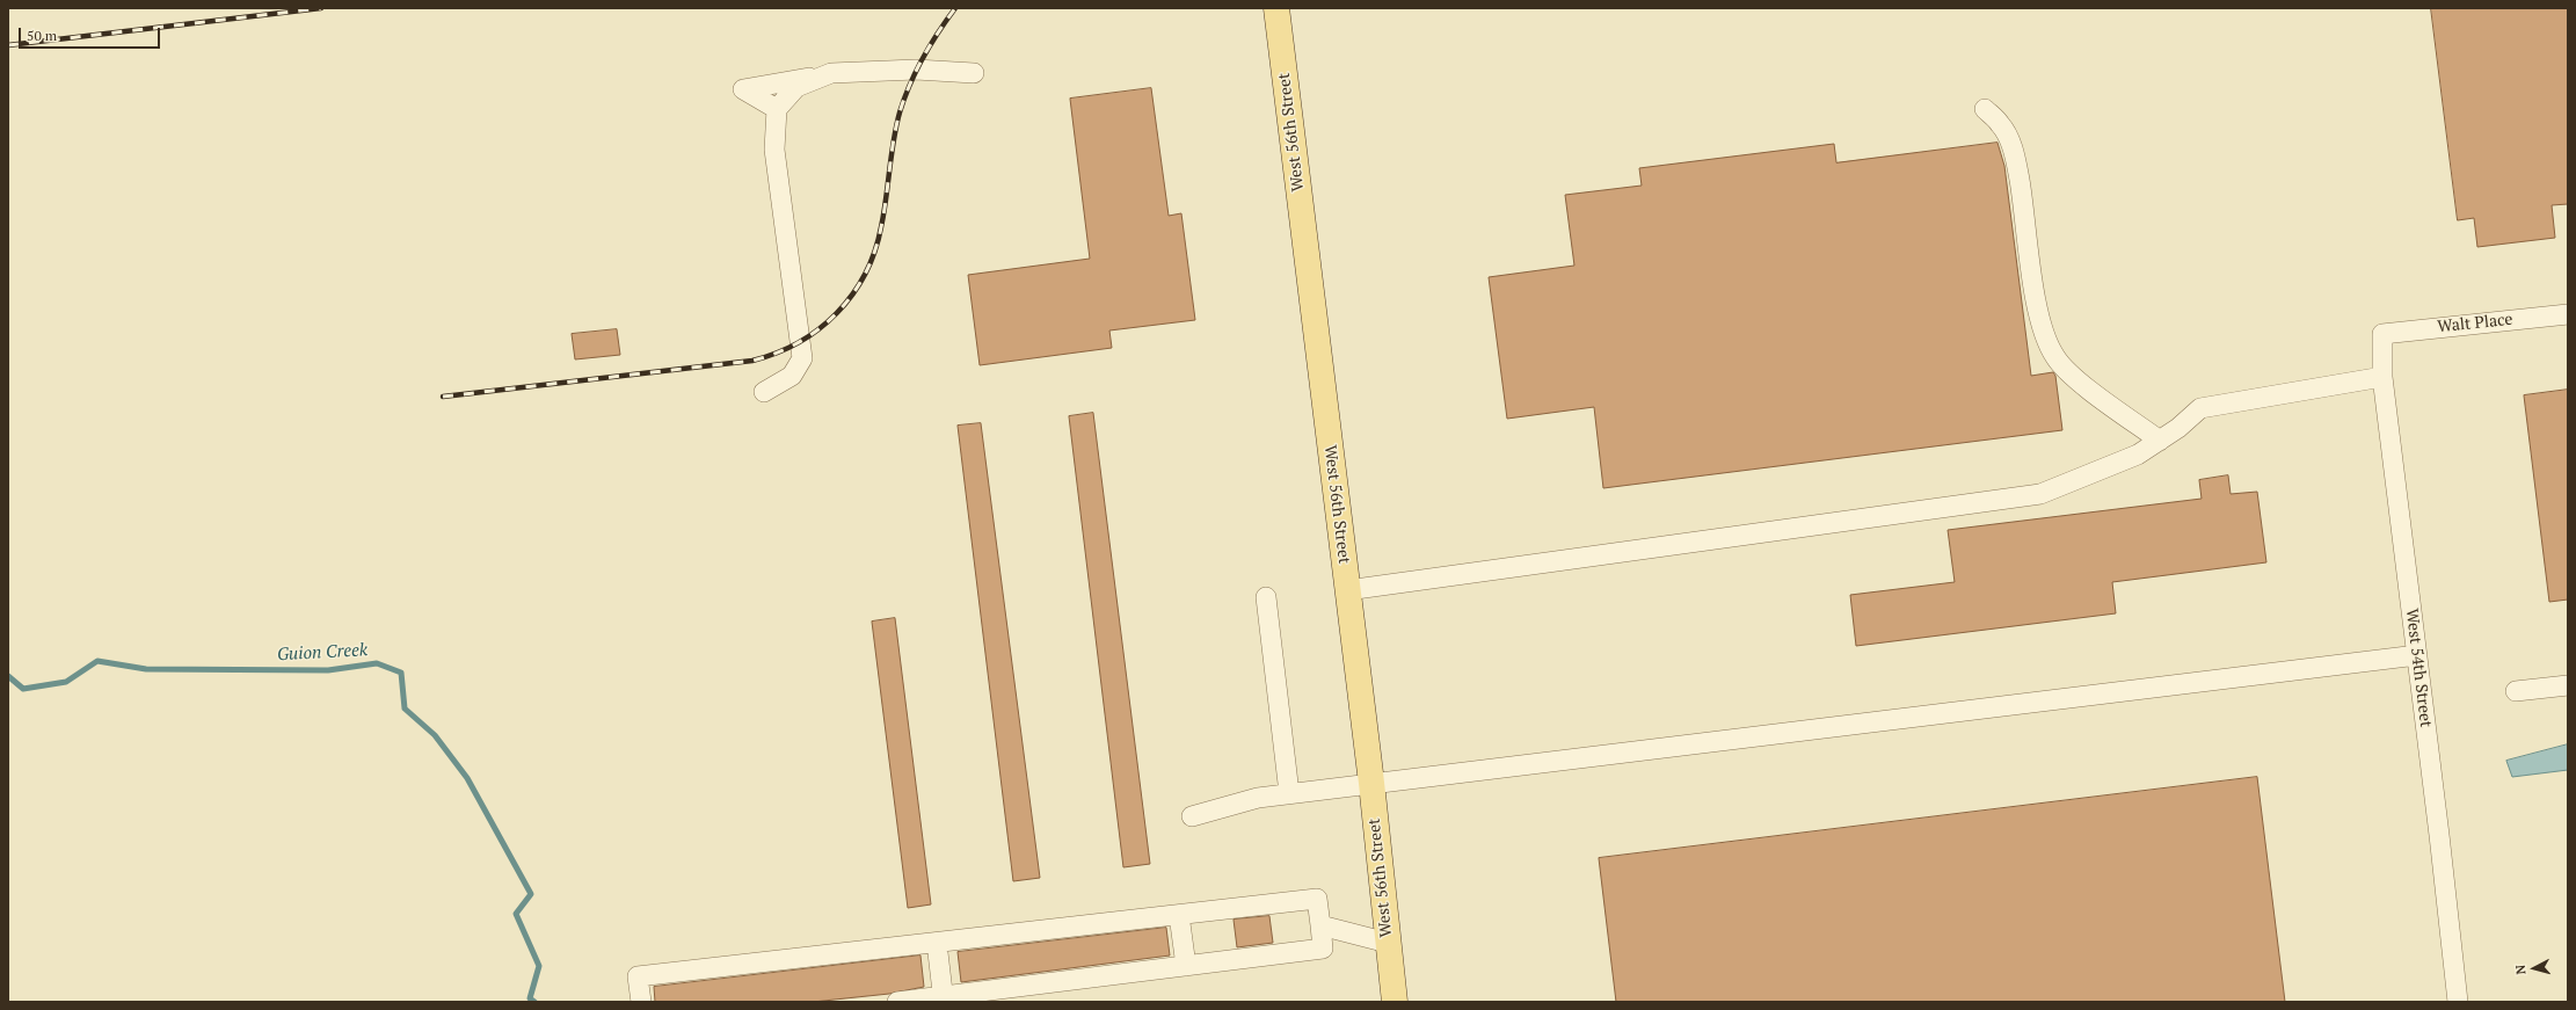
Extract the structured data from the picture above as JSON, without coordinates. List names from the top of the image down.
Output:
{
  "streets": {
    "main road": ["West 56th Street"],
    "street": ["Walt Place", "West 54th Street"]
  },
  "crossings": [
    ["Walt Place", "West 54th Street"]
  ],
  "water": ["Guion Creek"],
  "scale_bar": "50 m",
  "north": "left"
}
